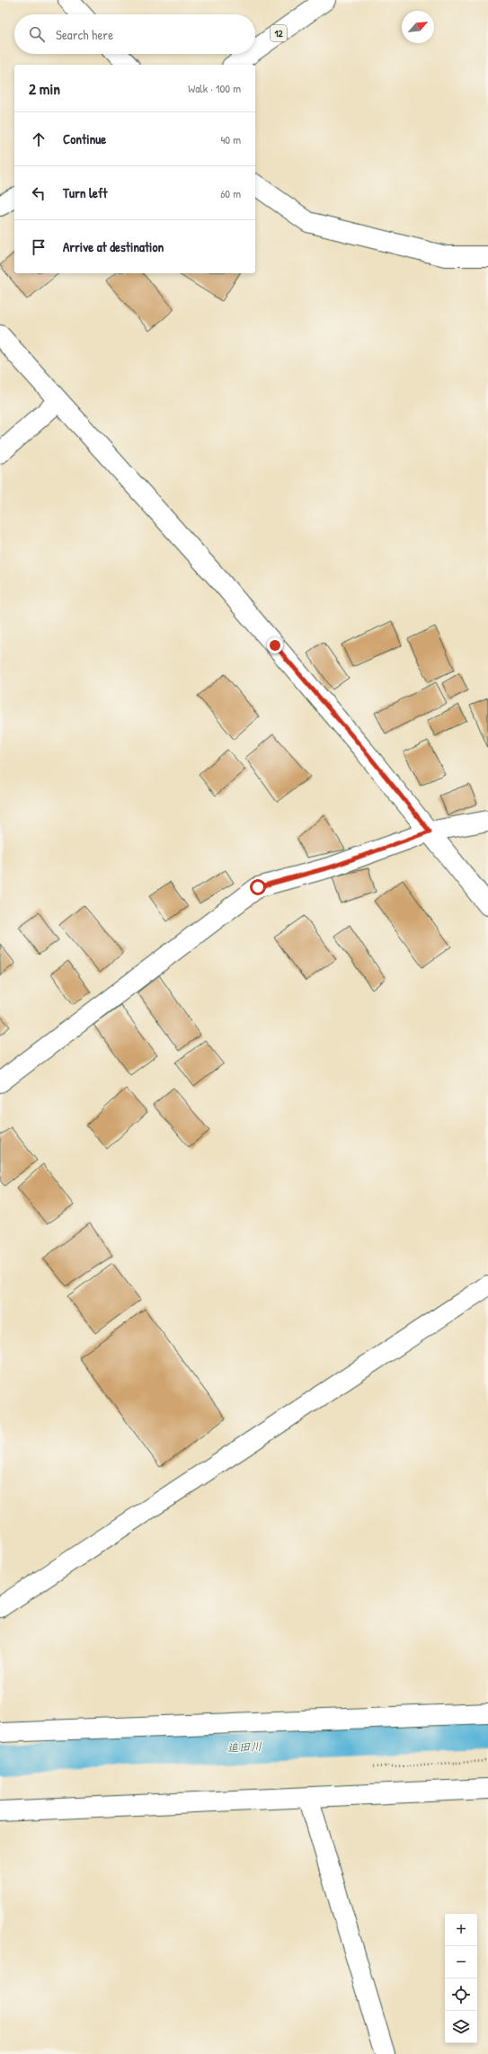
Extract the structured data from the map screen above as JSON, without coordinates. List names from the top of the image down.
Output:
{
  "streets": {
    "street": ["12"]
  },
  "water": ["追田川"],
  "north": "top right",
  "page": {
    "search": "Search here",
    "heading": ["2 min", "Walk · 100 m"],
    "list": [
      ["Continue", "40 m"],
      ["Turn left", "60 m"],
      "Arrive at destination"
    ],
    "map_buttons": ["+", "−"]
  }
}
